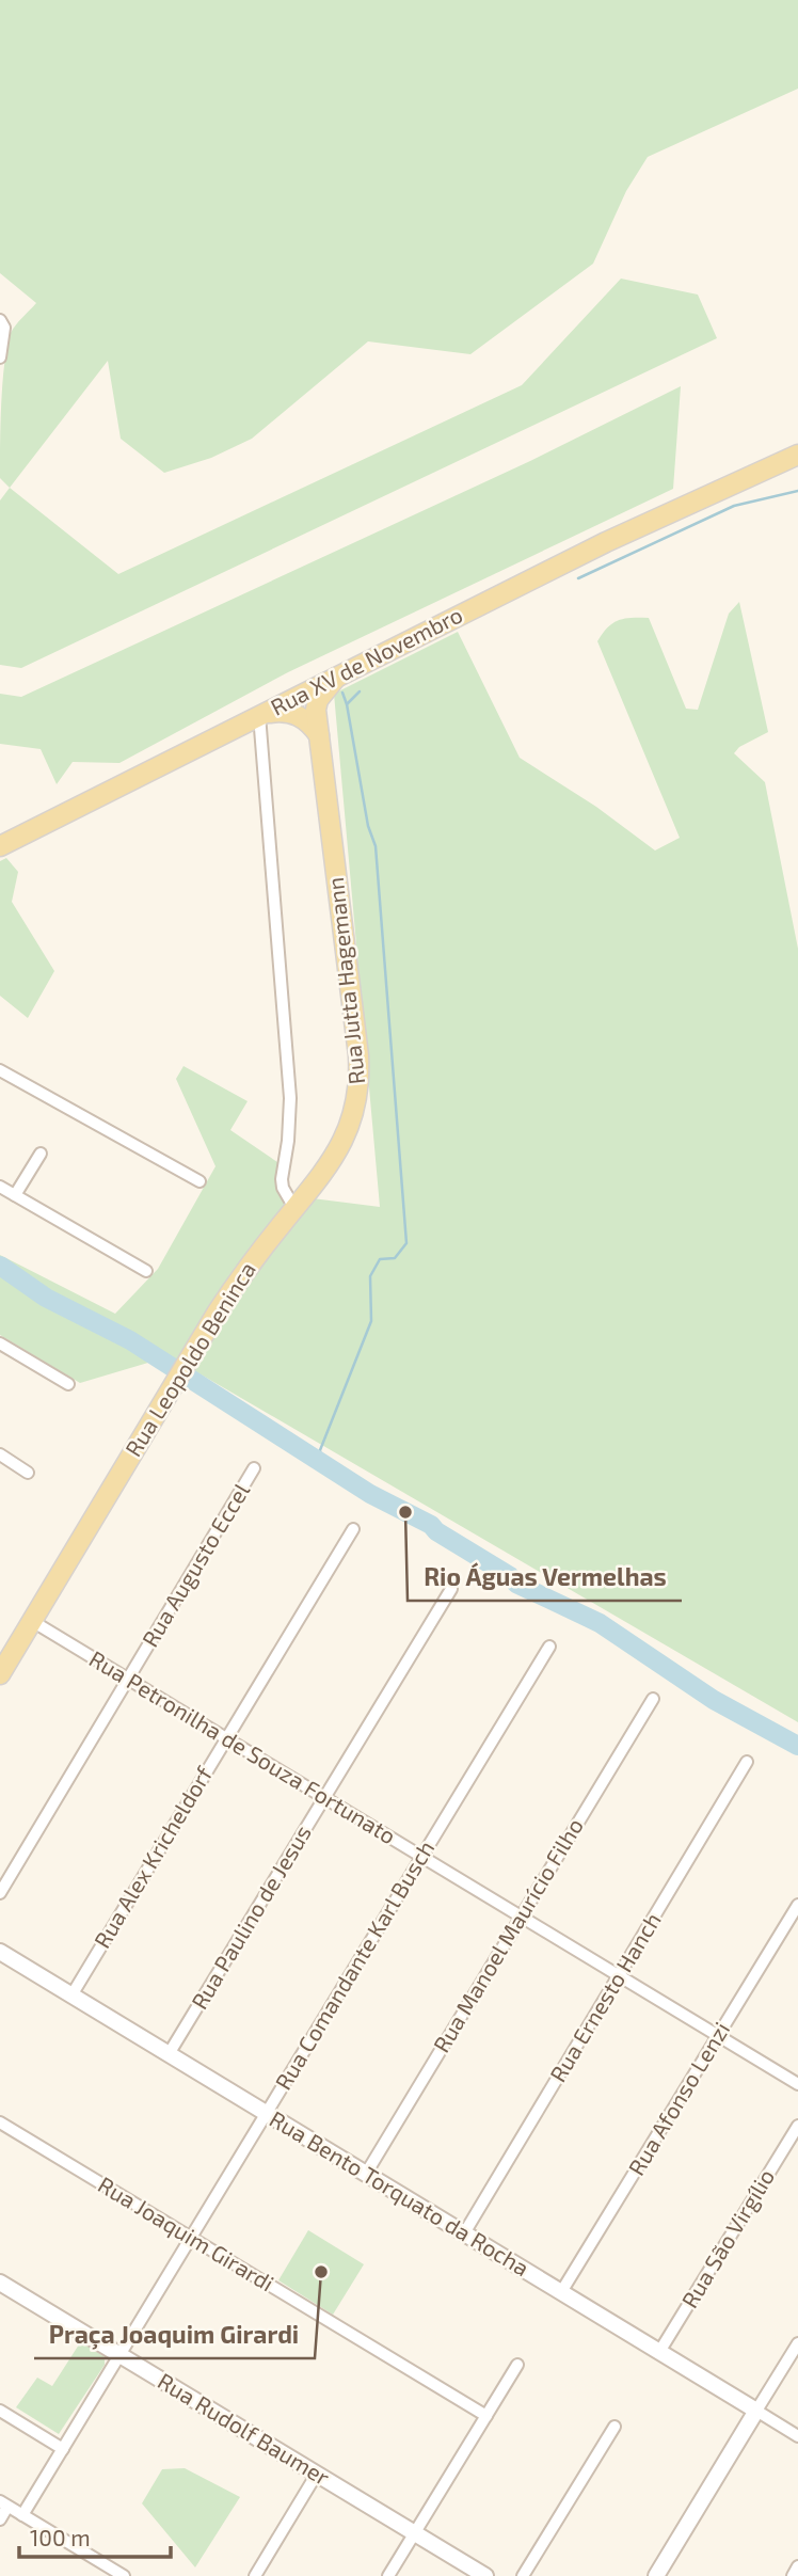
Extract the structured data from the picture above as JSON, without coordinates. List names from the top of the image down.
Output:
{
  "streets": {
    "main road": ["Rua XV de Novembro", "Rua Jutta Hagemann", "Rua Leopoldo Beninca"],
    "street": [
      "Rua Augusto Eccel",
      "Rua Petronilha de Souza Fortunato",
      "Rua Alex Kricheldorf",
      "Rua Paulino de Jesus",
      "Rua Manoel Maurício Filho",
      "Rua Comandante Karl Busch",
      "Rua Ernesto Hanch",
      "Rua Afonso Lenzi",
      "Rua Bento Torquato da Rocha",
      "Rua Joaquim Girardi",
      "Rua São Virgílio",
      "Rua Rudolf Baumer"
    ]
  },
  "crossings": [
    ["Rua XV de Novembro", "Rua Jutta Hagemann"],
    ["Rua Jutta Hagemann", "Rua Leopoldo Beninca"],
    ["Rua Leopoldo Beninca", "Rua Petronilha de Souza Fortunato"],
    ["Rua Augusto Eccel", "Rua Petronilha de Souza Fortunato"],
    ["Rua Petronilha de Souza Fortunato", "Rua Alex Kricheldorf"],
    ["Rua Petronilha de Souza Fortunato", "Rua Paulino de Jesus"],
    ["Rua Petronilha de Souza Fortunato", "Rua Manoel Maurício Filho"],
    ["Rua Petronilha de Souza Fortunato", "Rua Comandante Karl Busch"],
    ["Rua Petronilha de Souza Fortunato", "Rua Ernesto Hanch"],
    ["Rua Petronilha de Souza Fortunato", "Rua Afonso Lenzi"],
    ["Rua Alex Kricheldorf", "Rua Bento Torquato da Rocha"],
    ["Rua Paulino de Jesus", "Rua Bento Torquato da Rocha"],
    ["Rua Manoel Maurício Filho", "Rua Bento Torquato da Rocha"],
    ["Rua Comandante Karl Busch", "Rua Bento Torquato da Rocha"],
    ["Rua Comandante Karl Busch", "Rua Joaquim Girardi"],
    ["Rua Comandante Karl Busch", "Rua Rudolf Baumer"],
    ["Rua Ernesto Hanch", "Rua Bento Torquato da Rocha"],
    ["Rua Afonso Lenzi", "Rua Bento Torquato da Rocha"],
    ["Rua Bento Torquato da Rocha", "Rua São Virgílio"]
  ],
  "places": ["Rio Águas Vermelhas", "Praça Joaquim Girardi"],
  "scale_bar": "100 m"
}
